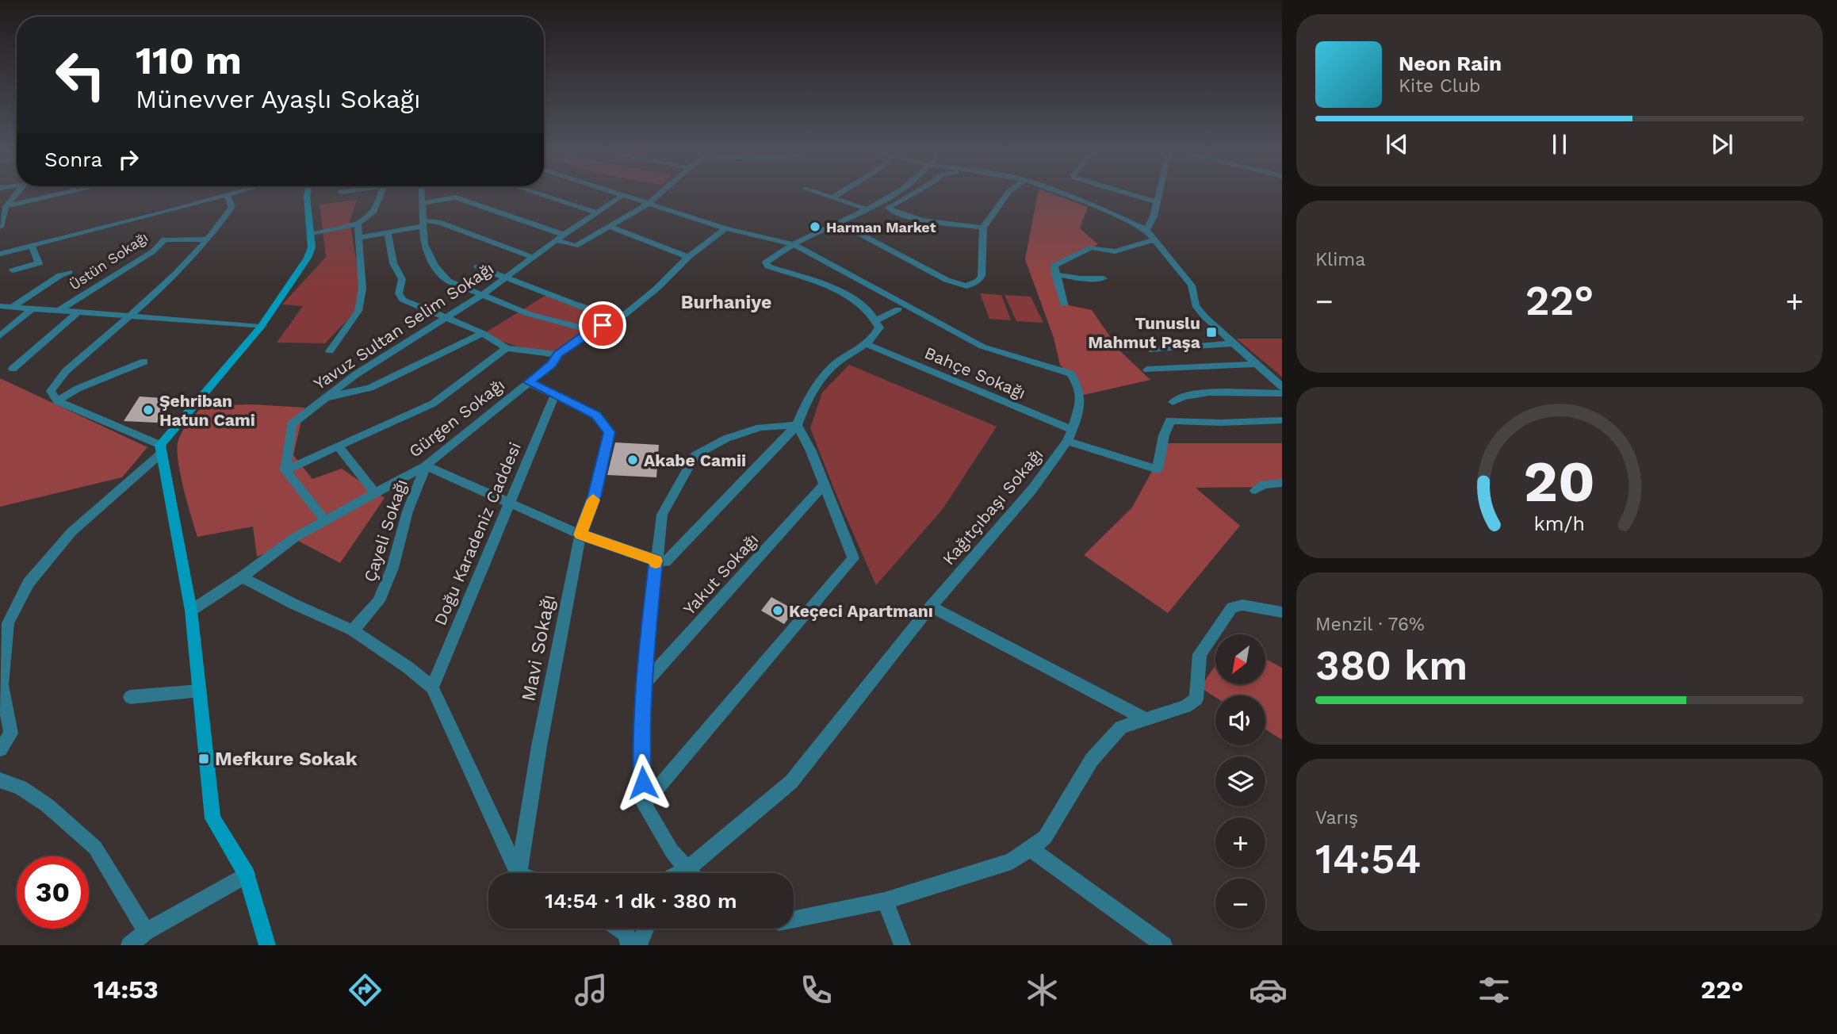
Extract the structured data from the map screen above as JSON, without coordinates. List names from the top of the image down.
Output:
{
  "streets": {
    "street": [
      "Üstün Sokağı",
      "Yavuz Sultan Selim Sokağı",
      "Bahçe Sokağı",
      "Gürgen Sokağı",
      "Kağıtçıbaşı Sokağı",
      "Çayeli Sokağı",
      "Doğu Karadeniz Caddesi",
      "Yakut Sokağı",
      "Mavi Sokağı"
    ]
  },
  "crossings": [
    ["Bahçe Sokağı", "Kağıtçıbaşı Sokağı"],
    ["Gürgen Sokağı", "Çayeli Sokağı"],
    ["Doğu Karadeniz Caddesi", "Mavi Sokağı"]
  ],
  "districts": ["Burhaniye"],
  "places": {
    "other": [
      "Harman Market",
      "Şehriban Hatun Cami",
      "Akabe Camii",
      "Keçeci Apartmanı"
    ],
    "transit": ["Tunuslu Mahmut Paşa", "Mefkure Sokak"]
  },
  "north": "bottom left",
  "page": {
    "turn": ["110 m", "Münevver Ayaşlı Sokağı"],
    "song": ["Neon Rain", "Kite Club"],
    "then": "Sonra",
    "tile": [
      "Klima",
      ["Menzil · 76%", "380 km"],
      ["Varış", "14:54"]
    ],
    "heat": ["−", "22°", "+"],
    "map_buttons": ["+", "−"],
    "limit": "30",
    "trip": "14:54 · 1 dk · 380 m",
    "tabs": ["14:53", "22°"],
    "gauge": ["20", "km/h"]
  }
}
